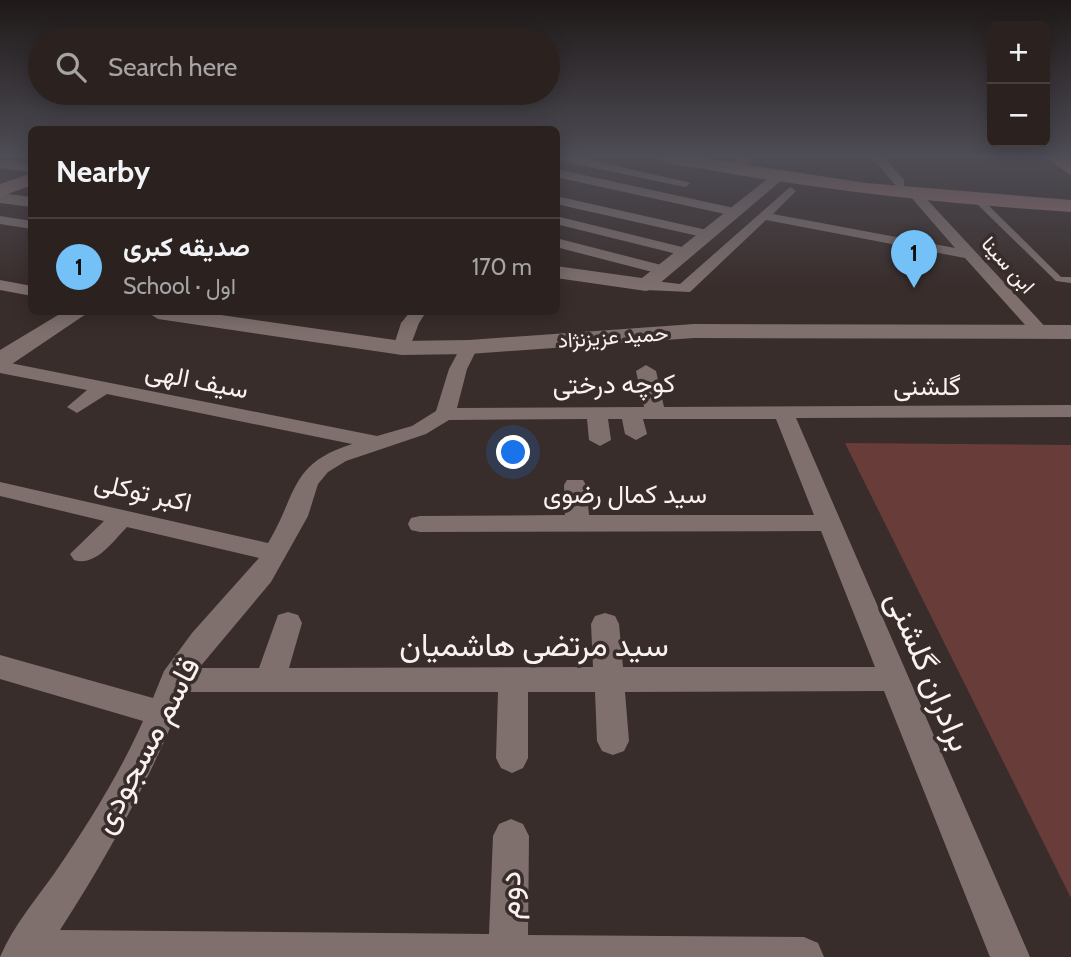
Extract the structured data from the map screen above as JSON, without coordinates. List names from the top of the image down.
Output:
{
  "streets": {
    "street": [
      "ابن سینا",
      "حمید عزیزنژاد",
      "سیف الهی",
      "کوچه درختی",
      "گلشنی",
      "اکبر توکلی",
      "سید کمال رضوی",
      "سید مرتضی هاشمیان",
      "برادران گلشنی",
      "قاسم مسجودی",
      "دوم"
    ]
  },
  "crossings": [
    ["ابن سینا", "حمید عزیزنژاد"],
    ["سیف الهی", "قاسم مسجودی"],
    ["کوچه درختی", "گلشنی"],
    ["کوچه درختی", "برادران گلشنی"],
    ["کوچه درختی", "قاسم مسجودی"],
    ["گلشنی", "برادران گلشنی"],
    ["اکبر توکلی", "قاسم مسجودی"],
    ["سید کمال رضوی", "برادران گلشنی"],
    ["سید مرتضی هاشمیان", "برادران گلشنی"],
    ["سید مرتضی هاشمیان", "قاسم مسجودی"]
  ],
  "page": {
    "map_buttons": ["+", "−"],
    "search": "Search here",
    "heading": "Nearby",
    "list": [
      {
        "mark": "1",
        "name": "صدیقه کبری",
        "note": "School · اول",
        "value": "170 m"
      }
    ],
    "pins": "1"
  }
}
